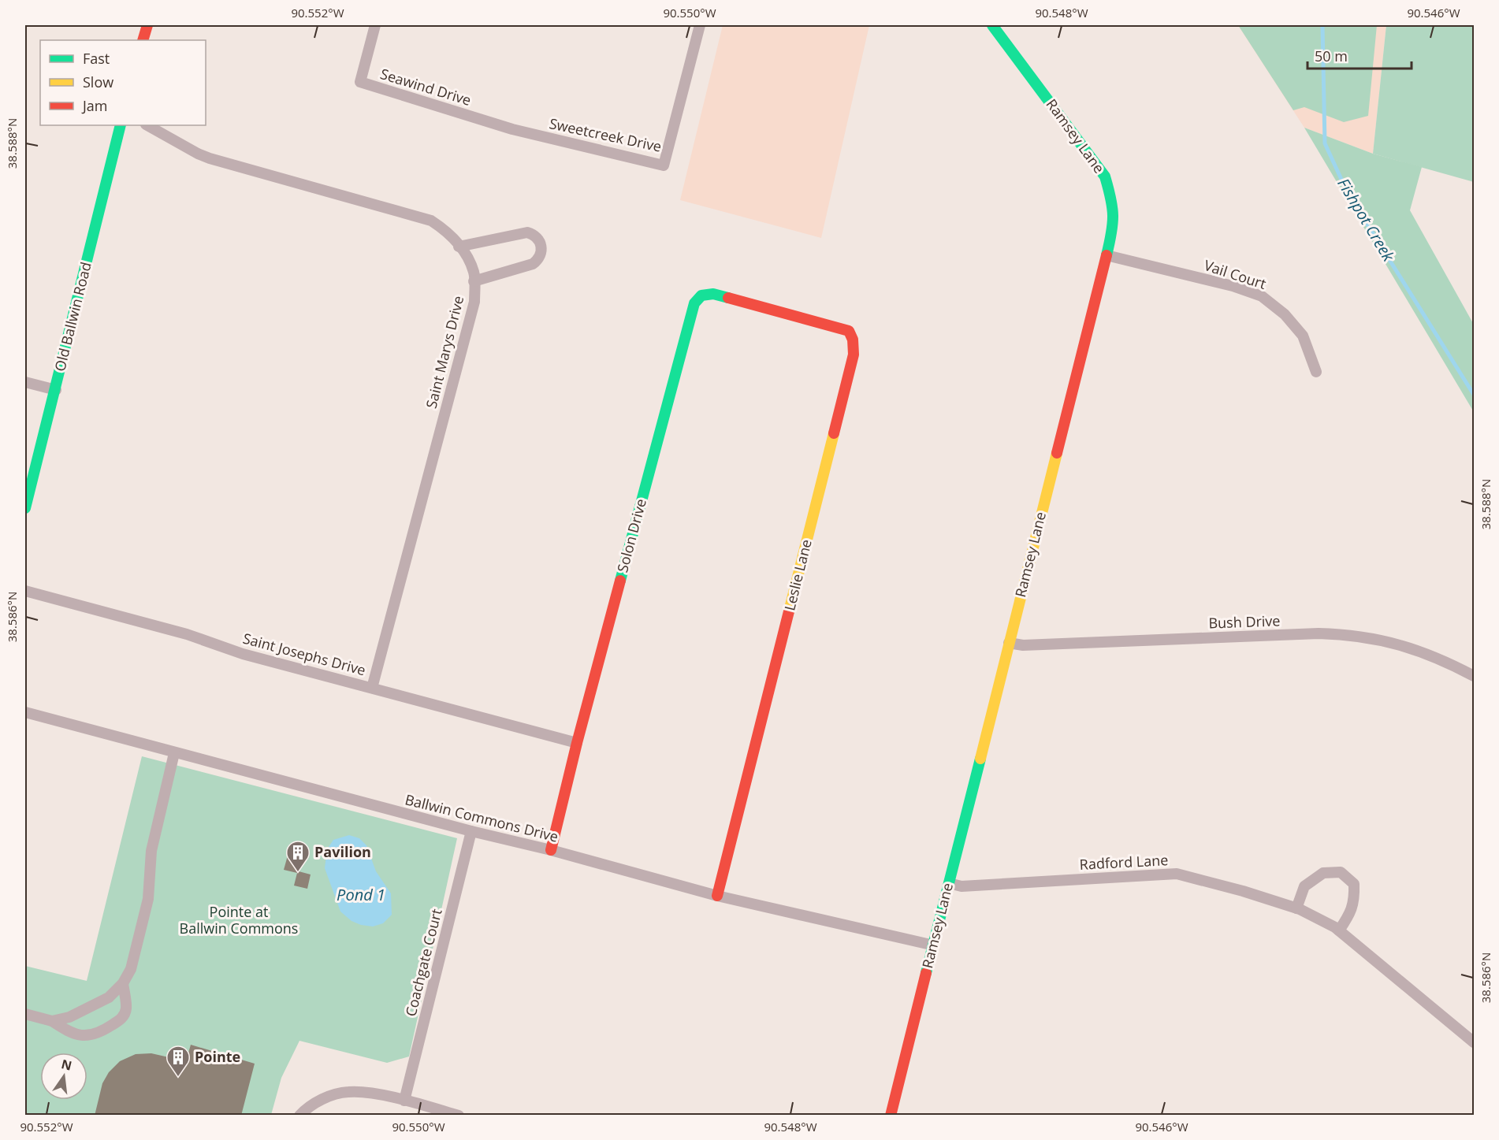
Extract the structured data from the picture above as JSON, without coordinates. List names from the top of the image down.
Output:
{
  "streets": {
    "street": [
      "Seawind Drive",
      "Sweetcreek Drive",
      "Ramsey Lane",
      "Vail Court",
      "Old Ballwin Road",
      "Saint Marys Drive",
      "Solon Drive",
      "Leslie Lane",
      "Bush Drive",
      "Saint Josephs Drive",
      "Ballwin Commons Drive",
      "Radford Lane",
      "Coachgate Court"
    ]
  },
  "crossings": [
    ["Seawind Drive", "Sweetcreek Drive"],
    ["Ramsey Lane", "Vail Court"],
    ["Ramsey Lane", "Bush Drive"],
    ["Ramsey Lane", "Ballwin Commons Drive"],
    ["Ramsey Lane", "Radford Lane"],
    ["Saint Marys Drive", "Saint Josephs Drive"],
    ["Solon Drive", "Leslie Lane"],
    ["Solon Drive", "Saint Josephs Drive"],
    ["Solon Drive", "Ballwin Commons Drive"],
    ["Leslie Lane", "Ballwin Commons Drive"],
    ["Ballwin Commons Drive", "Coachgate Court"]
  ],
  "water": ["Fishpot Creek", "Pond 1"],
  "parks": ["Pointe at Ballwin Commons"],
  "places": {
    "building": ["Pavilion", "Pointe"]
  },
  "legend": ["Fast", "Slow", "Jam"],
  "scale_bar": "50 m",
  "north": "top",
  "coordinates": [
    "90.552°W",
    "90.550°W",
    "90.548°W",
    "90.546°W",
    "38.588°N",
    "38.586°N"
  ]
}
